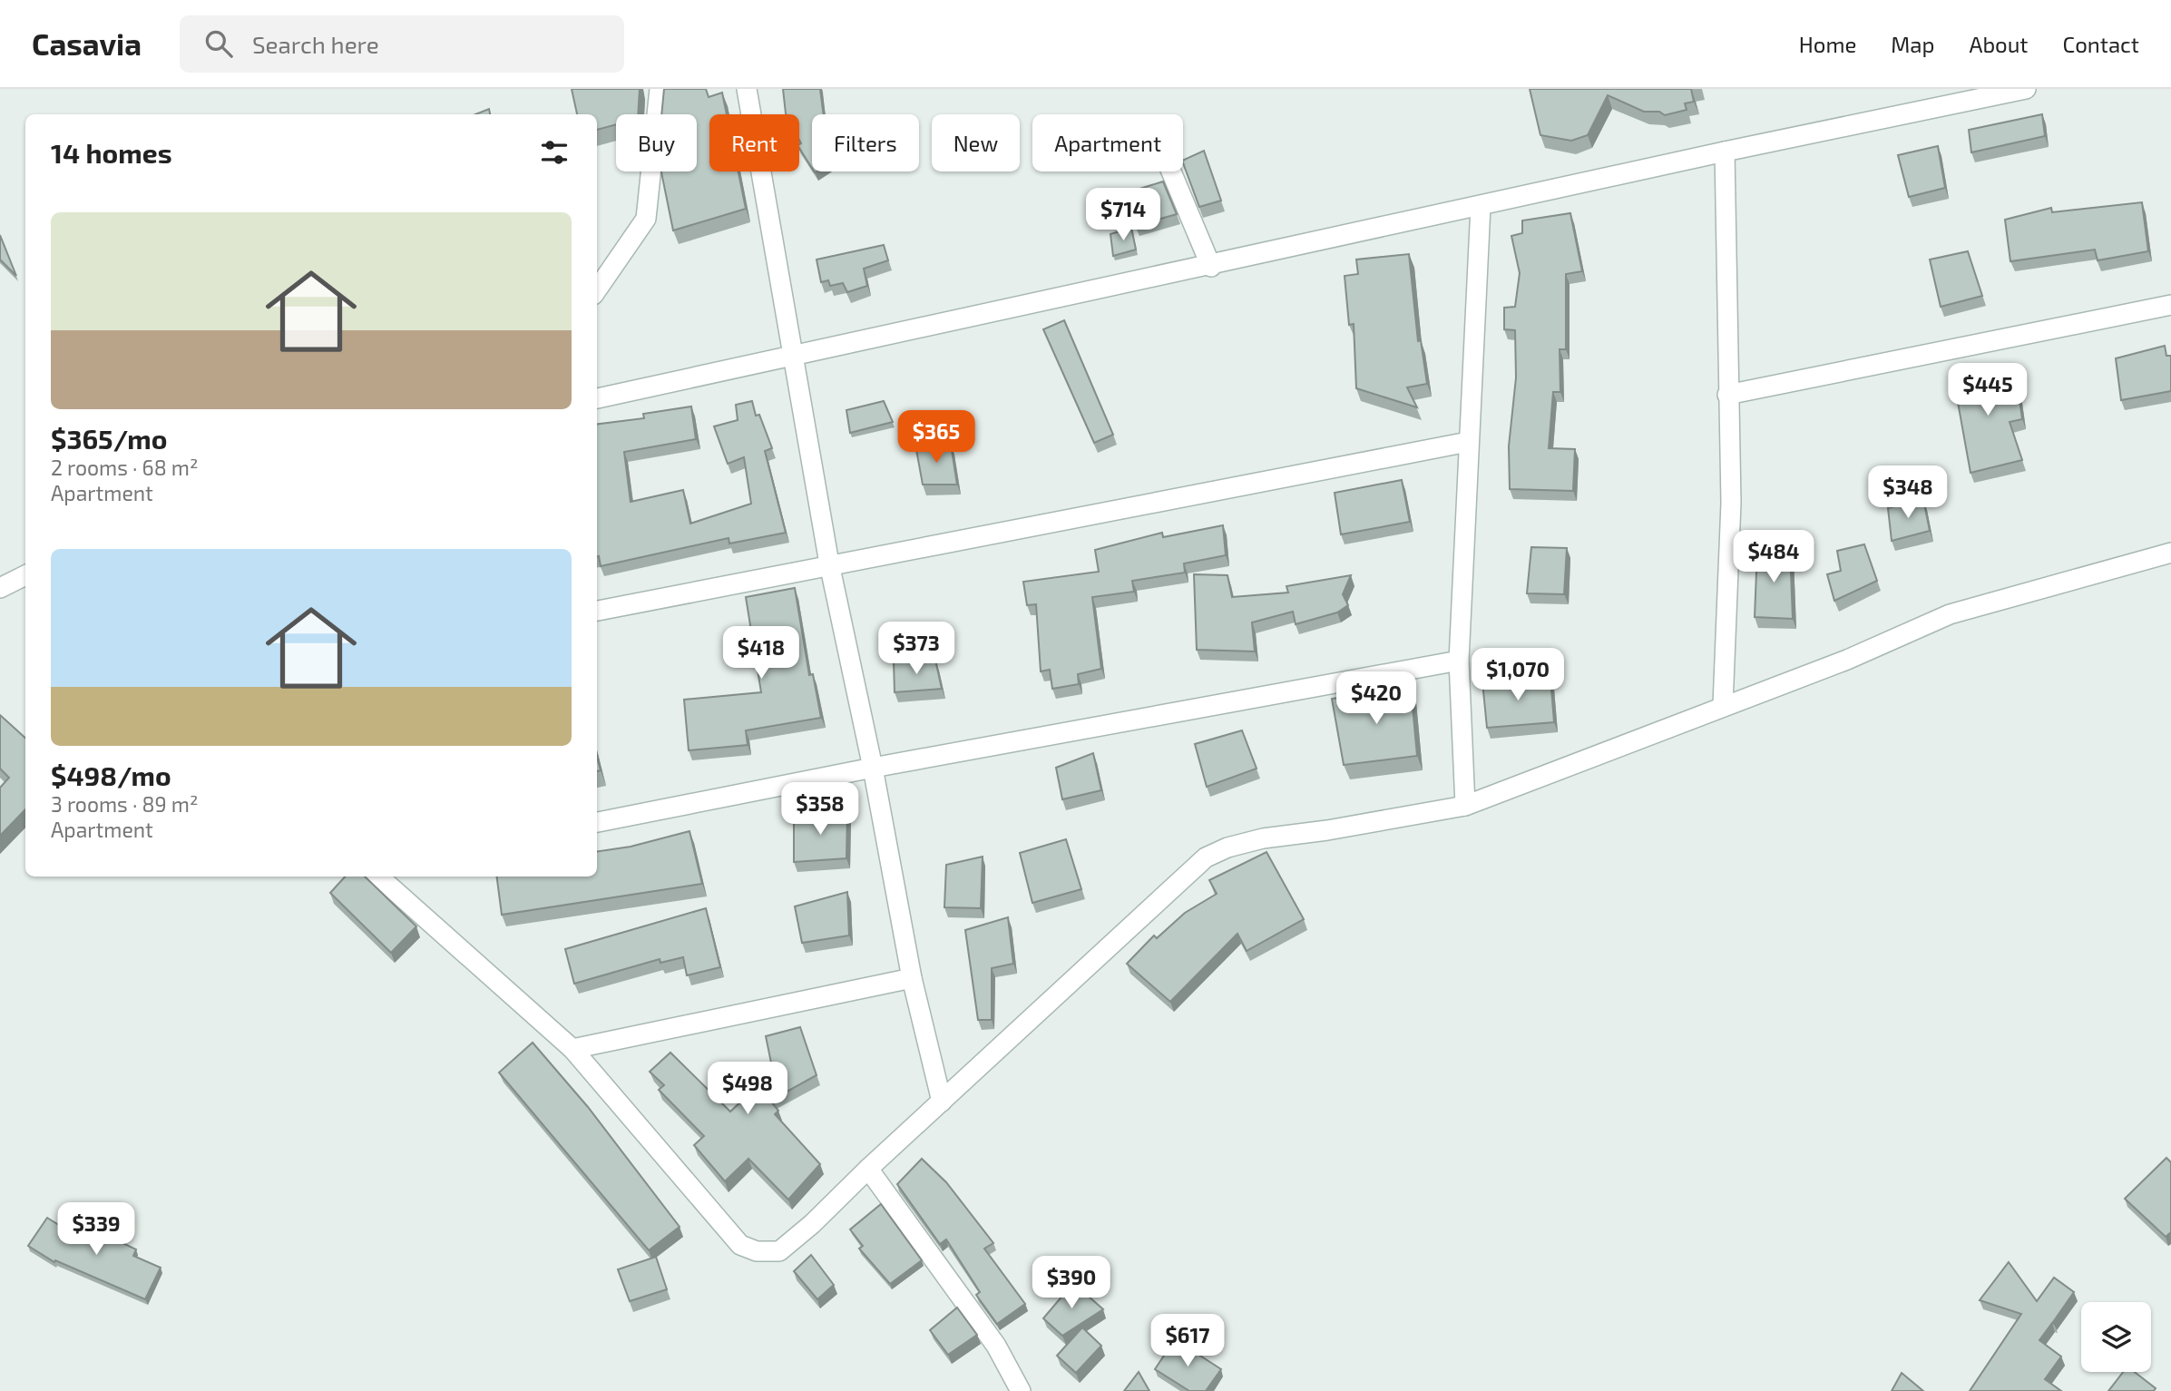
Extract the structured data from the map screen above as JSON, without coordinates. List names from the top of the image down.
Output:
{
  "page": {
    "header": "Casavia",
    "search": "Search here",
    "nav": [
      "Home",
      "Map",
      "About",
      "Contact"
    ],
    "chip": [
      "Buy",
      "Rent",
      "Filters",
      "New",
      "Apartment"
    ],
    "heading": "14 homes",
    "price": [
      "$714",
      "$445",
      "$365",
      "$348",
      "$484",
      "$373",
      "$418",
      "$1,070",
      "$420",
      "$358",
      "$498",
      "$339",
      "$390",
      "$617"
    ],
    "list": [
      {
        "name": "$365/mo",
        "note": "2 rooms · 68 m² · Apartment"
      },
      {
        "name": "$498/mo",
        "note": "3 rooms · 89 m² · Apartment"
      }
    ]
  }
}
